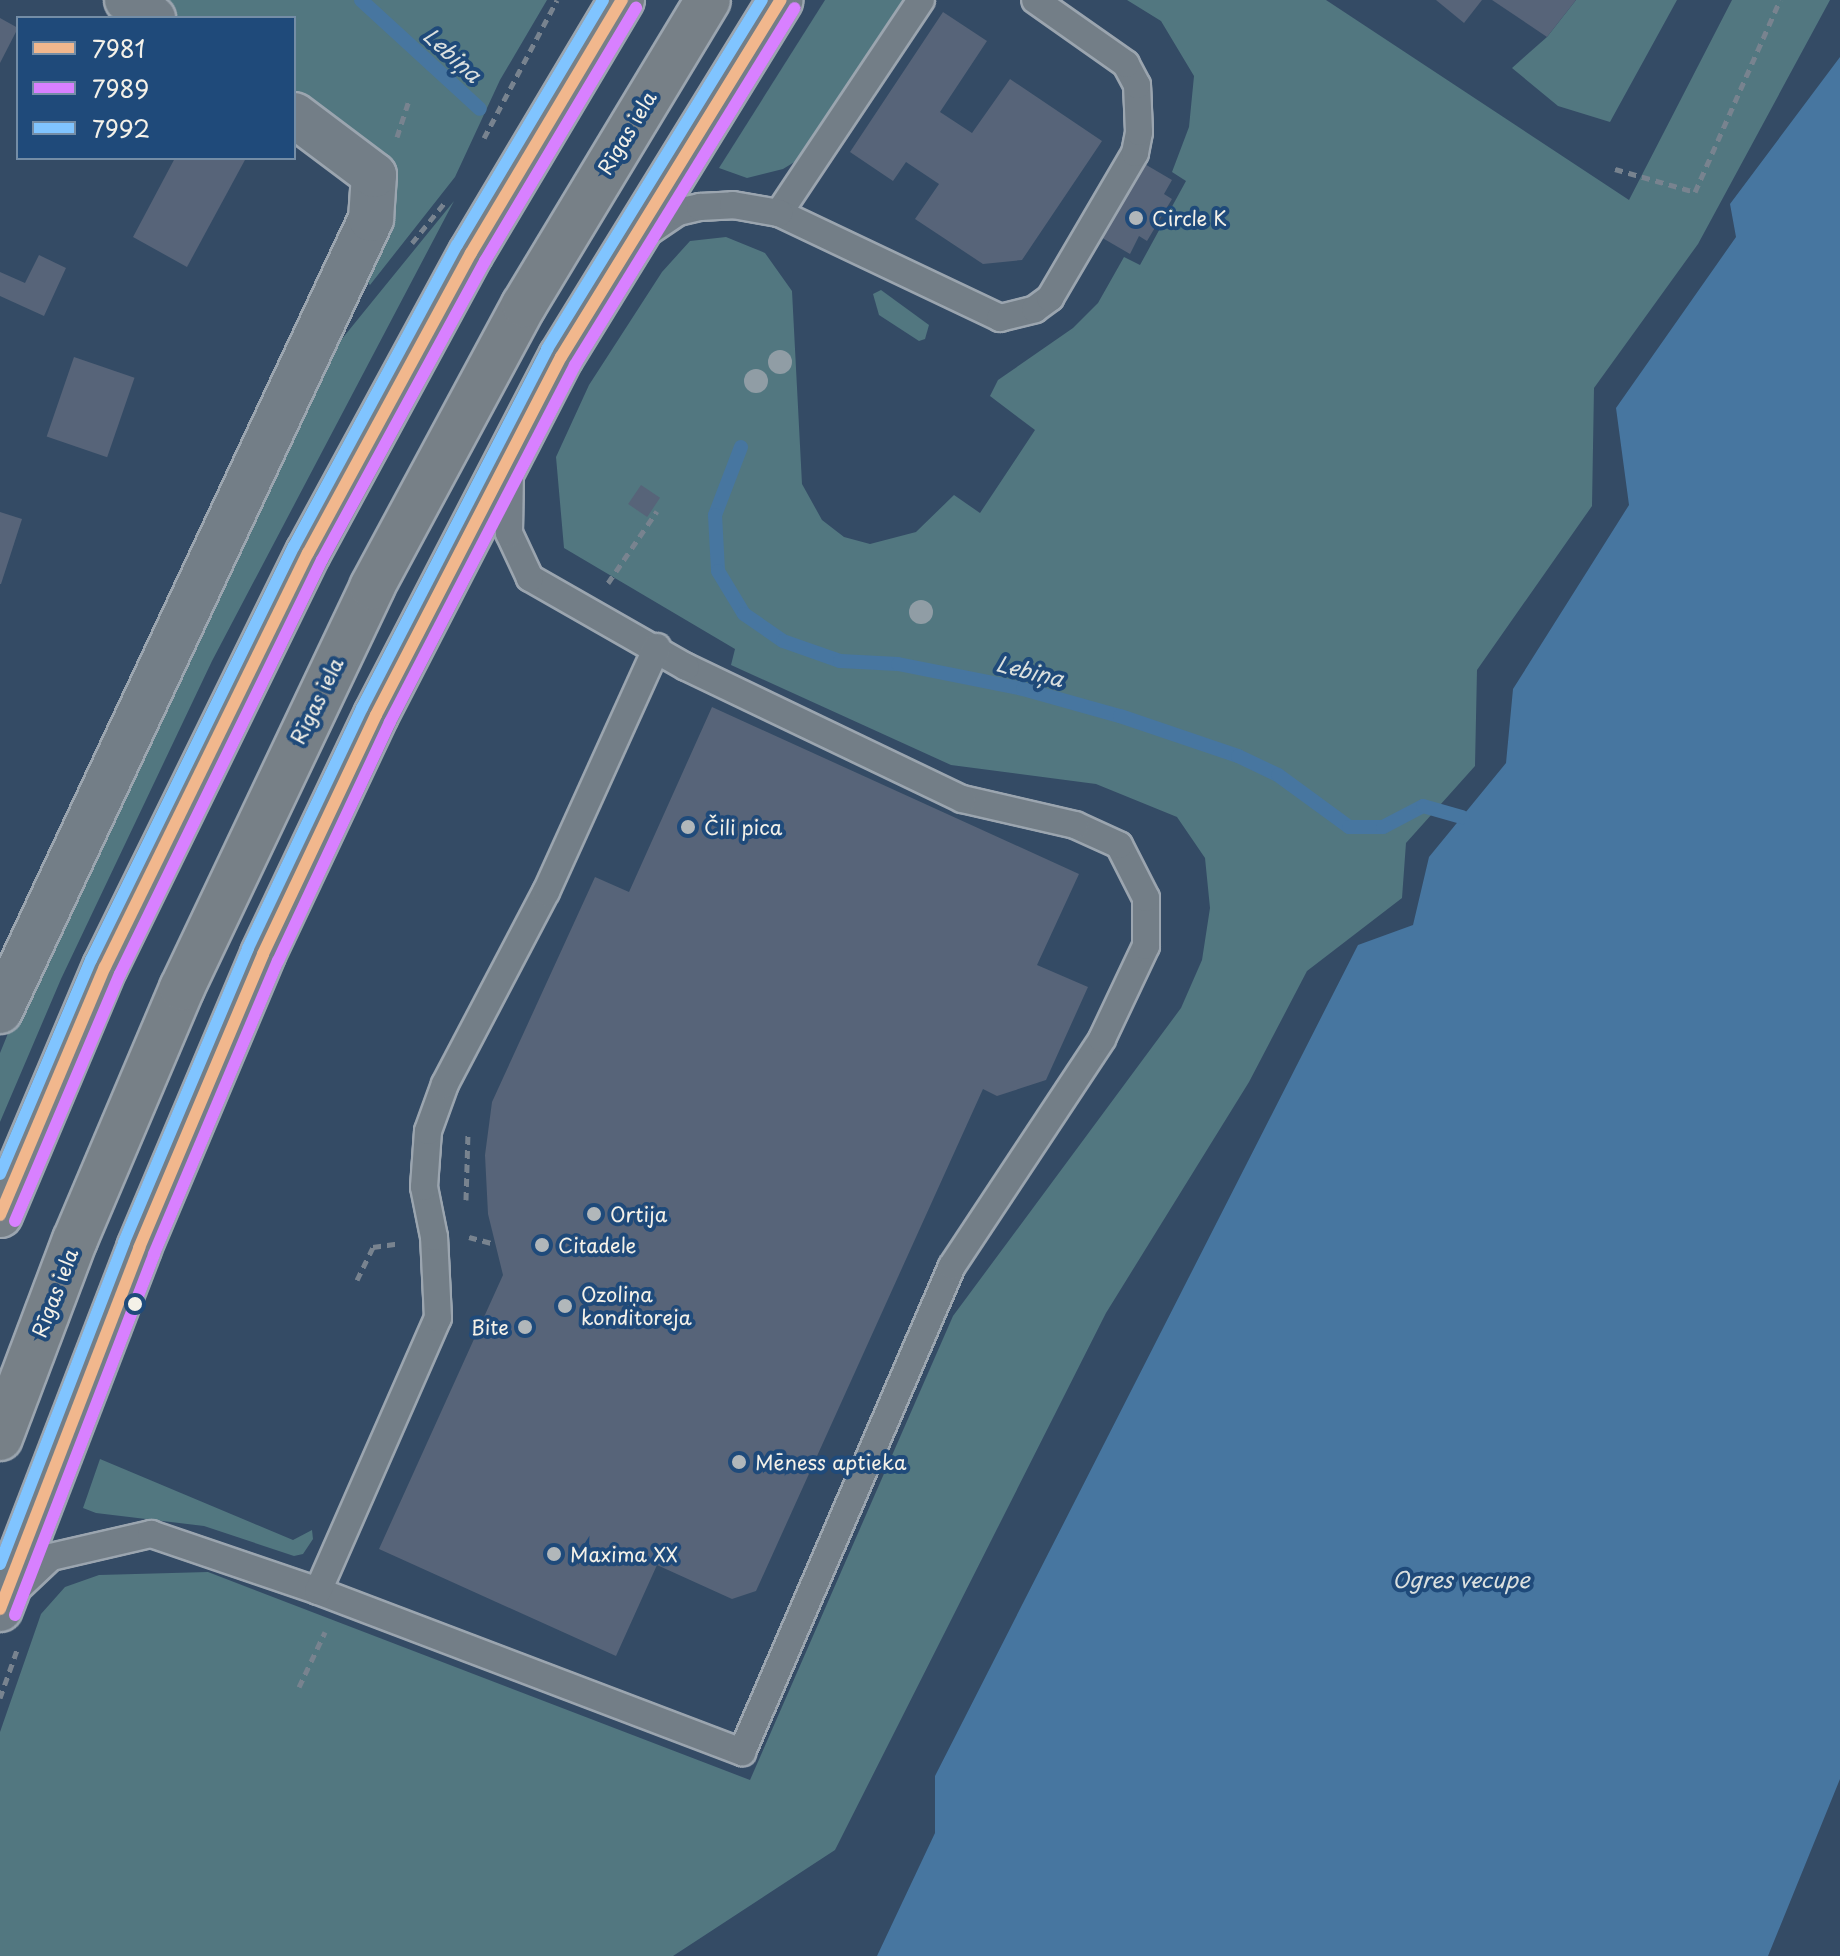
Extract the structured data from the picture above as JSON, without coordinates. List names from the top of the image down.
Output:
{
  "streets": {
    "highway": ["Rīgas iela"]
  },
  "water": ["Lebiņa", "Ogres vecupe"],
  "places": [
    "Circle K",
    "Čili pica",
    "Ortija",
    "Citadele",
    "Ozoliņa konditoreja",
    "Bite",
    "Mēness aptieka",
    "Maxima XX"
  ],
  "lines": ["transit line 7981", "transit line 7992", "transit line 7989"],
  "legend": ["7981", "7989", "7992"]
}
